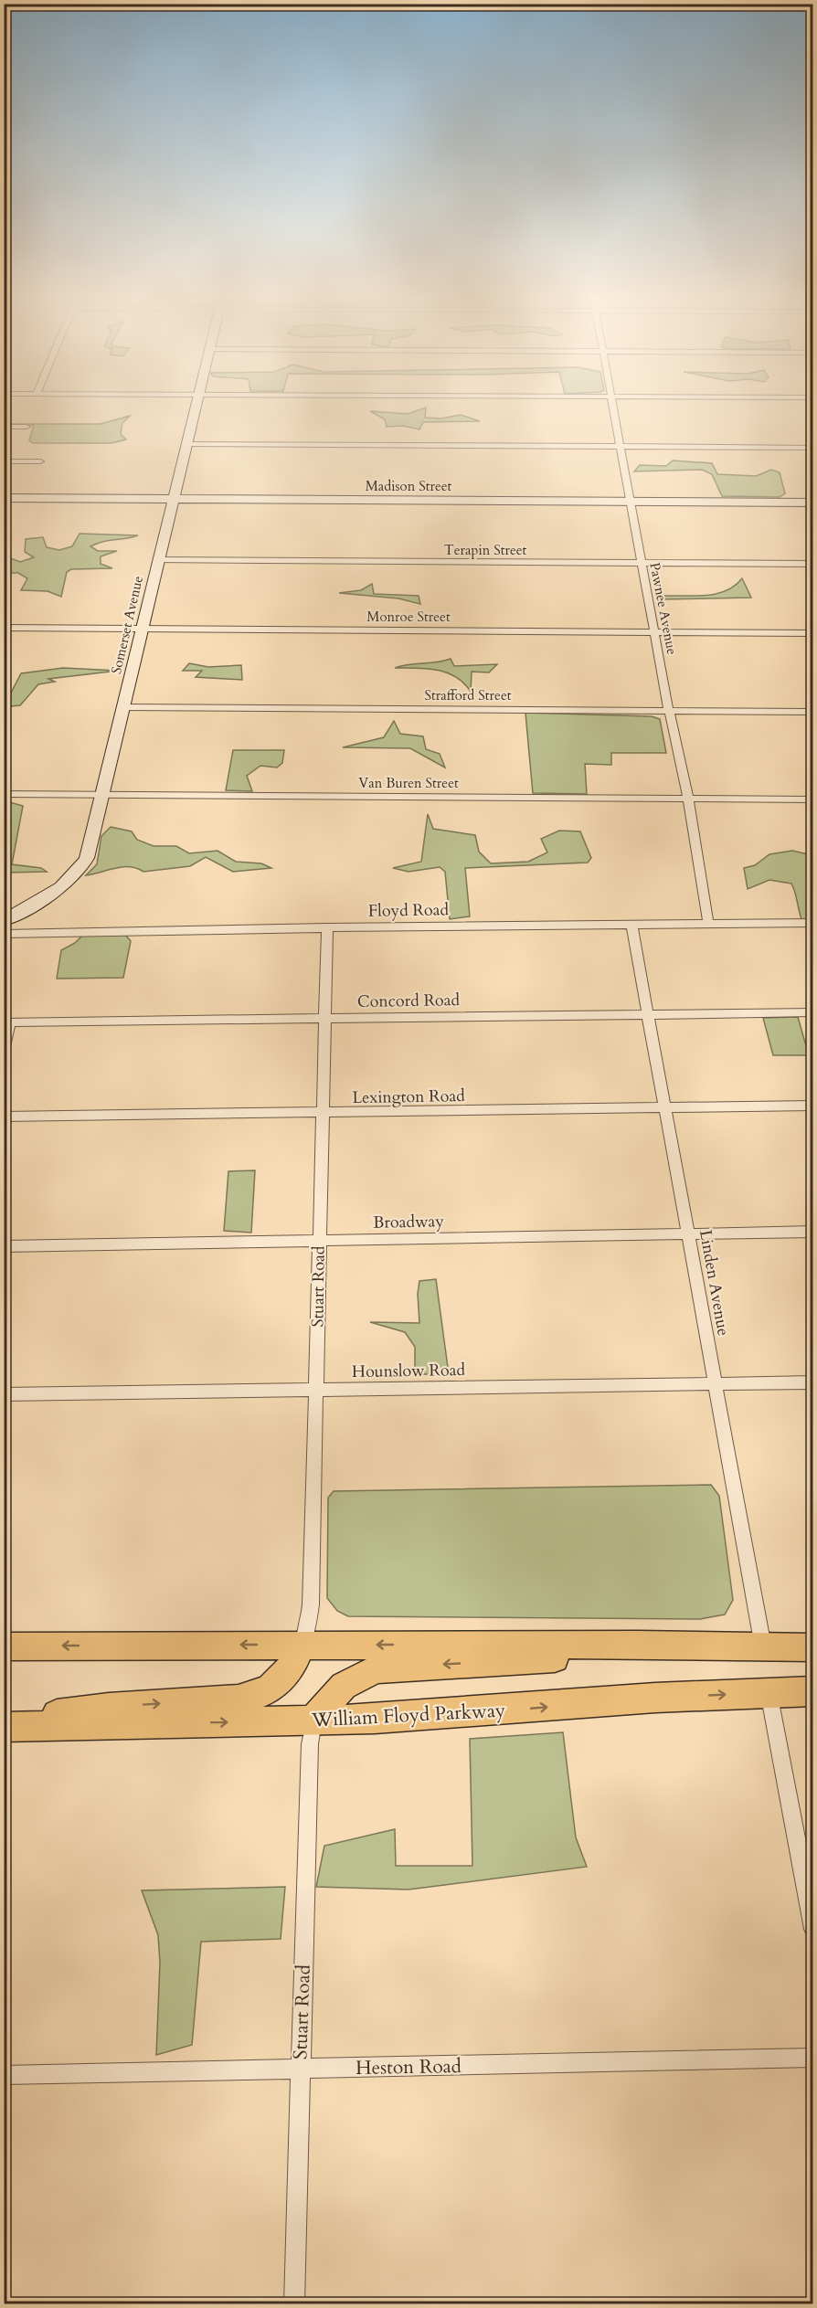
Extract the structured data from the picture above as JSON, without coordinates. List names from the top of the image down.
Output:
{
  "streets": {
    "highway": ["William Floyd Parkway"],
    "street": [
      "Madison Street",
      "Terapin Street",
      "Pawnee Avenue",
      "Monroe Street",
      "Somerset Avenue",
      "Strafford Street",
      "Van Buren Street",
      "Floyd Road",
      "Concord Road",
      "Lexington Road",
      "Broadway",
      "Linden Avenue",
      "Stuart Road",
      "Hounslow Road",
      "Heston Road"
    ]
  },
  "crossings": [
    ["Madison Street", "Pawnee Avenue"],
    ["Madison Street", "Somerset Avenue"],
    ["Terapin Street", "Pawnee Avenue"],
    ["Terapin Street", "Somerset Avenue"],
    ["Pawnee Avenue", "Monroe Street"],
    ["Pawnee Avenue", "Strafford Street"],
    ["Pawnee Avenue", "Van Buren Street"],
    ["Pawnee Avenue", "Floyd Road"],
    ["Monroe Street", "Somerset Avenue"],
    ["Somerset Avenue", "Strafford Street"],
    ["Somerset Avenue", "Van Buren Street"],
    ["Floyd Road", "Linden Avenue"],
    ["Floyd Road", "Stuart Road"],
    ["Concord Road", "Linden Avenue"],
    ["Concord Road", "Stuart Road"],
    ["Lexington Road", "Linden Avenue"],
    ["Lexington Road", "Stuart Road"],
    ["Broadway", "Linden Avenue"],
    ["Broadway", "Stuart Road"],
    ["Linden Avenue", "Hounslow Road"],
    ["Stuart Road", "Hounslow Road"],
    ["Stuart Road", "William Floyd Parkway"],
    ["Stuart Road", "Heston Road"]
  ]
}
